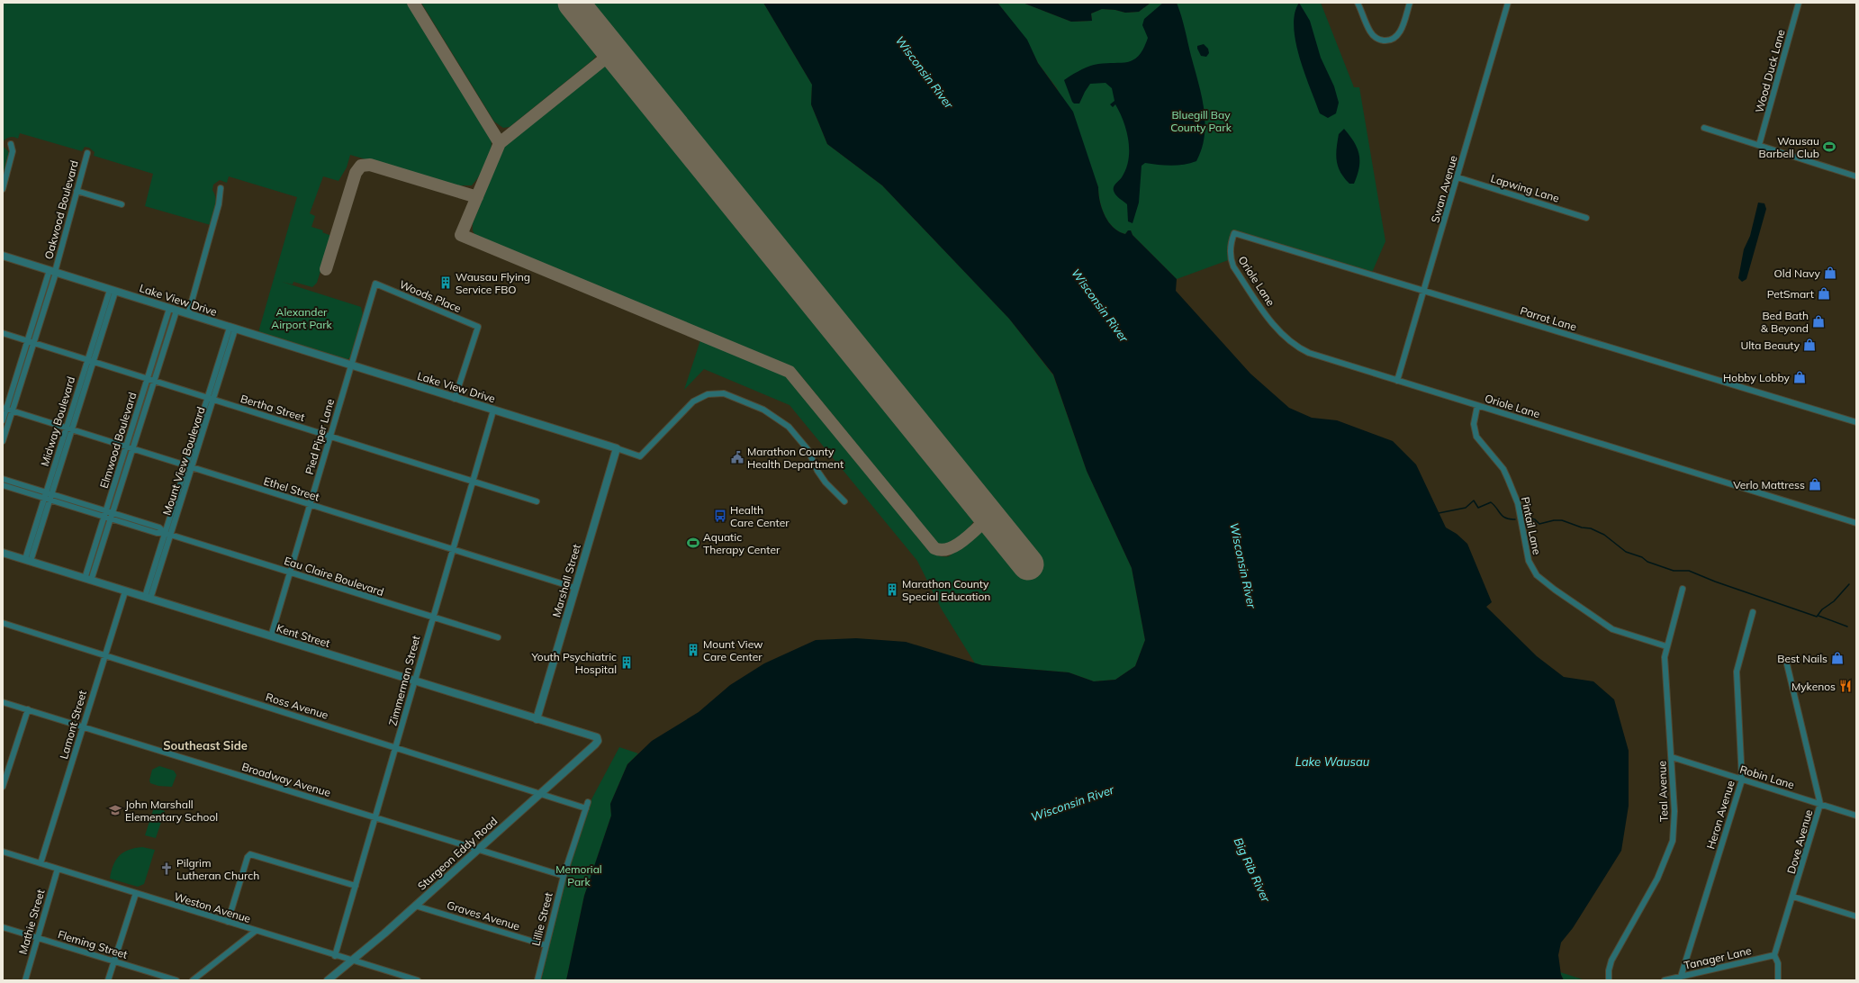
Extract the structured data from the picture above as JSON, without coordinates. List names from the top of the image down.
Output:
{
  "streets": {
    "street": [
      "Wood Duck Lane",
      "Lapwing Lane",
      "Swan Avenue",
      "Oakwood Boulevard",
      "Oriole Lane",
      "Woods Place",
      "Lake View Drive",
      "Parrot Lane",
      "Bertha Street",
      "Midway Boulevard",
      "Pied Piper Lane",
      "Elmwood Boulevard",
      "Mount View Boulevard",
      "Ethel Street",
      "Pintail Lane",
      "Eau Claire Boulevard",
      "Marshall Street",
      "Kent Street",
      "Zimmerman Street",
      "Ross Avenue",
      "Lamont Street",
      "Robin Lane",
      "Broadway Avenue",
      "Teal Avenue",
      "Heron Avenue",
      "Dove Avenue",
      "Sturgeon Eddy Road",
      "Weston Avenue",
      "Graves Avenue",
      "Lillie Street",
      "Mathie Street",
      "Fleming Street",
      "Tanager Lane"
    ]
  },
  "crossings": [
    ["Lapwing Lane", "Swan Avenue"],
    ["Swan Avenue", "Oriole Lane"],
    ["Swan Avenue", "Parrot Lane"],
    ["Oakwood Boulevard", "Lake View Drive"],
    ["Oakwood Boulevard", "Bertha Street"],
    ["Oakwood Boulevard", "Ethel Street"],
    ["Oriole Lane", "Parrot Lane"],
    ["Oriole Lane", "Pintail Lane"],
    ["Woods Place", "Lake View Drive"],
    ["Woods Place", "Pied Piper Lane"],
    ["Lake View Drive", "Midway Boulevard"],
    ["Lake View Drive", "Pied Piper Lane"],
    ["Lake View Drive", "Elmwood Boulevard"],
    ["Lake View Drive", "Mount View Boulevard"],
    ["Lake View Drive", "Marshall Street"],
    ["Lake View Drive", "Zimmerman Street"],
    ["Bertha Street", "Midway Boulevard"],
    ["Bertha Street", "Pied Piper Lane"],
    ["Bertha Street", "Elmwood Boulevard"],
    ["Bertha Street", "Mount View Boulevard"],
    ["Bertha Street", "Zimmerman Street"],
    ["Midway Boulevard", "Ethel Street"],
    ["Midway Boulevard", "Eau Claire Boulevard"],
    ["Midway Boulevard", "Kent Street"],
    ["Pied Piper Lane", "Ethel Street"],
    ["Pied Piper Lane", "Eau Claire Boulevard"],
    ["Pied Piper Lane", "Kent Street"],
    ["Elmwood Boulevard", "Ethel Street"],
    ["Elmwood Boulevard", "Eau Claire Boulevard"],
    ["Elmwood Boulevard", "Kent Street"],
    ["Mount View Boulevard", "Ethel Street"],
    ["Mount View Boulevard", "Eau Claire Boulevard"],
    ["Mount View Boulevard", "Kent Street"],
    ["Ethel Street", "Marshall Street"],
    ["Ethel Street", "Zimmerman Street"],
    ["Pintail Lane", "Teal Avenue"],
    ["Eau Claire Boulevard", "Zimmerman Street"],
    ["Marshall Street", "Kent Street"],
    ["Kent Street", "Zimmerman Street"],
    ["Kent Street", "Lamont Street"],
    ["Kent Street", "Sturgeon Eddy Road"],
    ["Zimmerman Street", "Ross Avenue"],
    ["Zimmerman Street", "Broadway Avenue"],
    ["Zimmerman Street", "Weston Avenue"],
    ["Ross Avenue", "Lamont Street"],
    ["Ross Avenue", "Sturgeon Eddy Road"],
    ["Ross Avenue", "Lillie Street"],
    ["Lamont Street", "Broadway Avenue"],
    ["Lamont Street", "Weston Avenue"],
    ["Robin Lane", "Teal Avenue"],
    ["Robin Lane", "Heron Avenue"],
    ["Robin Lane", "Dove Avenue"],
    ["Broadway Avenue", "Sturgeon Eddy Road"],
    ["Broadway Avenue", "Lillie Street"],
    ["Heron Avenue", "Tanager Lane"],
    ["Dove Avenue", "Tanager Lane"],
    ["Sturgeon Eddy Road", "Weston Avenue"],
    ["Sturgeon Eddy Road", "Graves Avenue"],
    ["Weston Avenue", "Mathie Street"],
    ["Graves Avenue", "Lillie Street"],
    ["Mathie Street", "Fleming Street"]
  ],
  "districts": ["Southeast Side"],
  "water": ["Wisconsin River", "Lake Wausau", "Big Rib River"],
  "parks": ["Bluegill Bay County Park", "Alexander Airport Park", "Memorial Park"],
  "places": {
    "sports": ["Wausau Barbell Club", "Aquatic Therapy Center"],
    "shop": [
      "Old Navy",
      "PetSmart",
      "Bed Bath & Beyond",
      "Ulta Beauty",
      "Hobby Lobby",
      "Verlo Mattress",
      "Best Nails"
    ],
    "building": [
      "Wausau Flying Service FBO",
      "Marathon County Special Education",
      "Mount View Care Center",
      "Youth Psychiatric Hospital"
    ],
    "public building": ["Marathon County Health Department"],
    "bus stop": ["Health Care Center"],
    "restaurant": ["Mykenos"],
    "school or university": ["John Marshall Elementary School"],
    "church": ["Pilgrim Lutheran Church"]
  }
}
